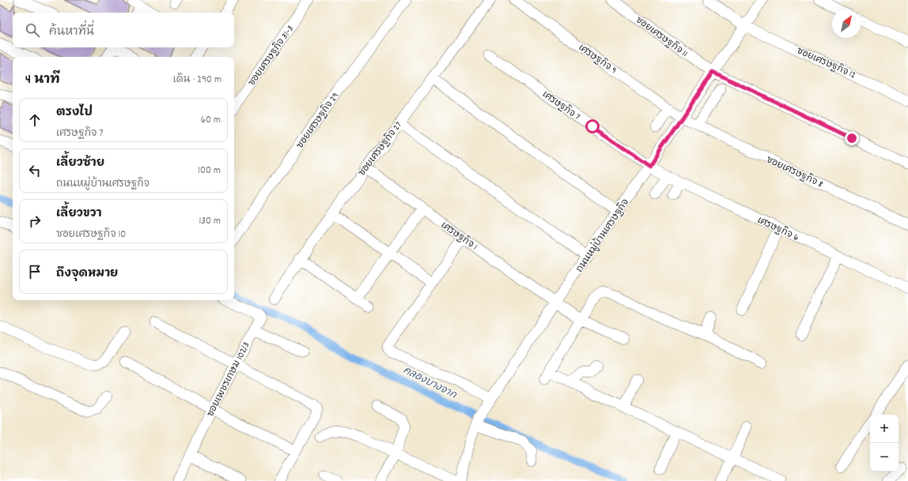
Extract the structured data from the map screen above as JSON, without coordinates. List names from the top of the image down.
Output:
{
  "streets": {
    "street": [
      "ซอยเศรษฐกิจ 11",
      "ซอยเศรษฐกิจ 31-3",
      "เศรษฐกิจ 9",
      "ซอยเศรษฐกิจ 12",
      "เศรษฐกิจ 7",
      "ซอยเศรษฐกิจ 29",
      "ซอยเศรษฐกิจ 27",
      "ซอยเศรษฐกิจ 8",
      "เศรษฐกิจ 6",
      "เศรษฐกิจ 1",
      "ถนนหมู่บ้านเศรษฐกิจ",
      "ซอยเพชรเกษม 102/3"
    ]
  },
  "crossings": [
    ["ซอยเศรษฐกิจ 11", "ถนนหมู่บ้านเศรษฐกิจ"],
    ["เศรษฐกิจ 9", "ซอยเศรษฐกิจ 8"],
    ["เศรษฐกิจ 9", "ถนนหมู่บ้านเศรษฐกิจ"],
    ["ซอยเศรษฐกิจ 12", "ถนนหมู่บ้านเศรษฐกิจ"],
    ["เศรษฐกิจ 7", "เศรษฐกิจ 6"],
    ["เศรษฐกิจ 7", "ถนนหมู่บ้านเศรษฐกิจ"],
    ["ซอยเศรษฐกิจ 27", "เศรษฐกิจ 1"],
    ["ซอยเศรษฐกิจ 8", "ถนนหมู่บ้านเศรษฐกิจ"],
    ["เศรษฐกิจ 6", "ถนนหมู่บ้านเศรษฐกิจ"],
    ["เศรษฐกิจ 1", "ถนนหมู่บ้านเศรษฐกิจ"]
  ],
  "water": ["คลองบางจาก"],
  "north": "top right",
  "page": {
    "search": "ค้นหาที่นี่",
    "heading": ["4 นาที", "เดิน · 290 m"],
    "list": [
      ["ตรงไป", "เศรษฐกิจ 7", "60 m"],
      ["เลี้ยวซ้าย", "ถนนหมู่บ้านเศรษฐกิจ", "100 m"],
      ["เลี้ยวขวา", "ซอยเศรษฐกิจ 10", "130 m"],
      "ถึงจุดหมาย"
    ],
    "map_buttons": ["+", "−"]
  }
}
